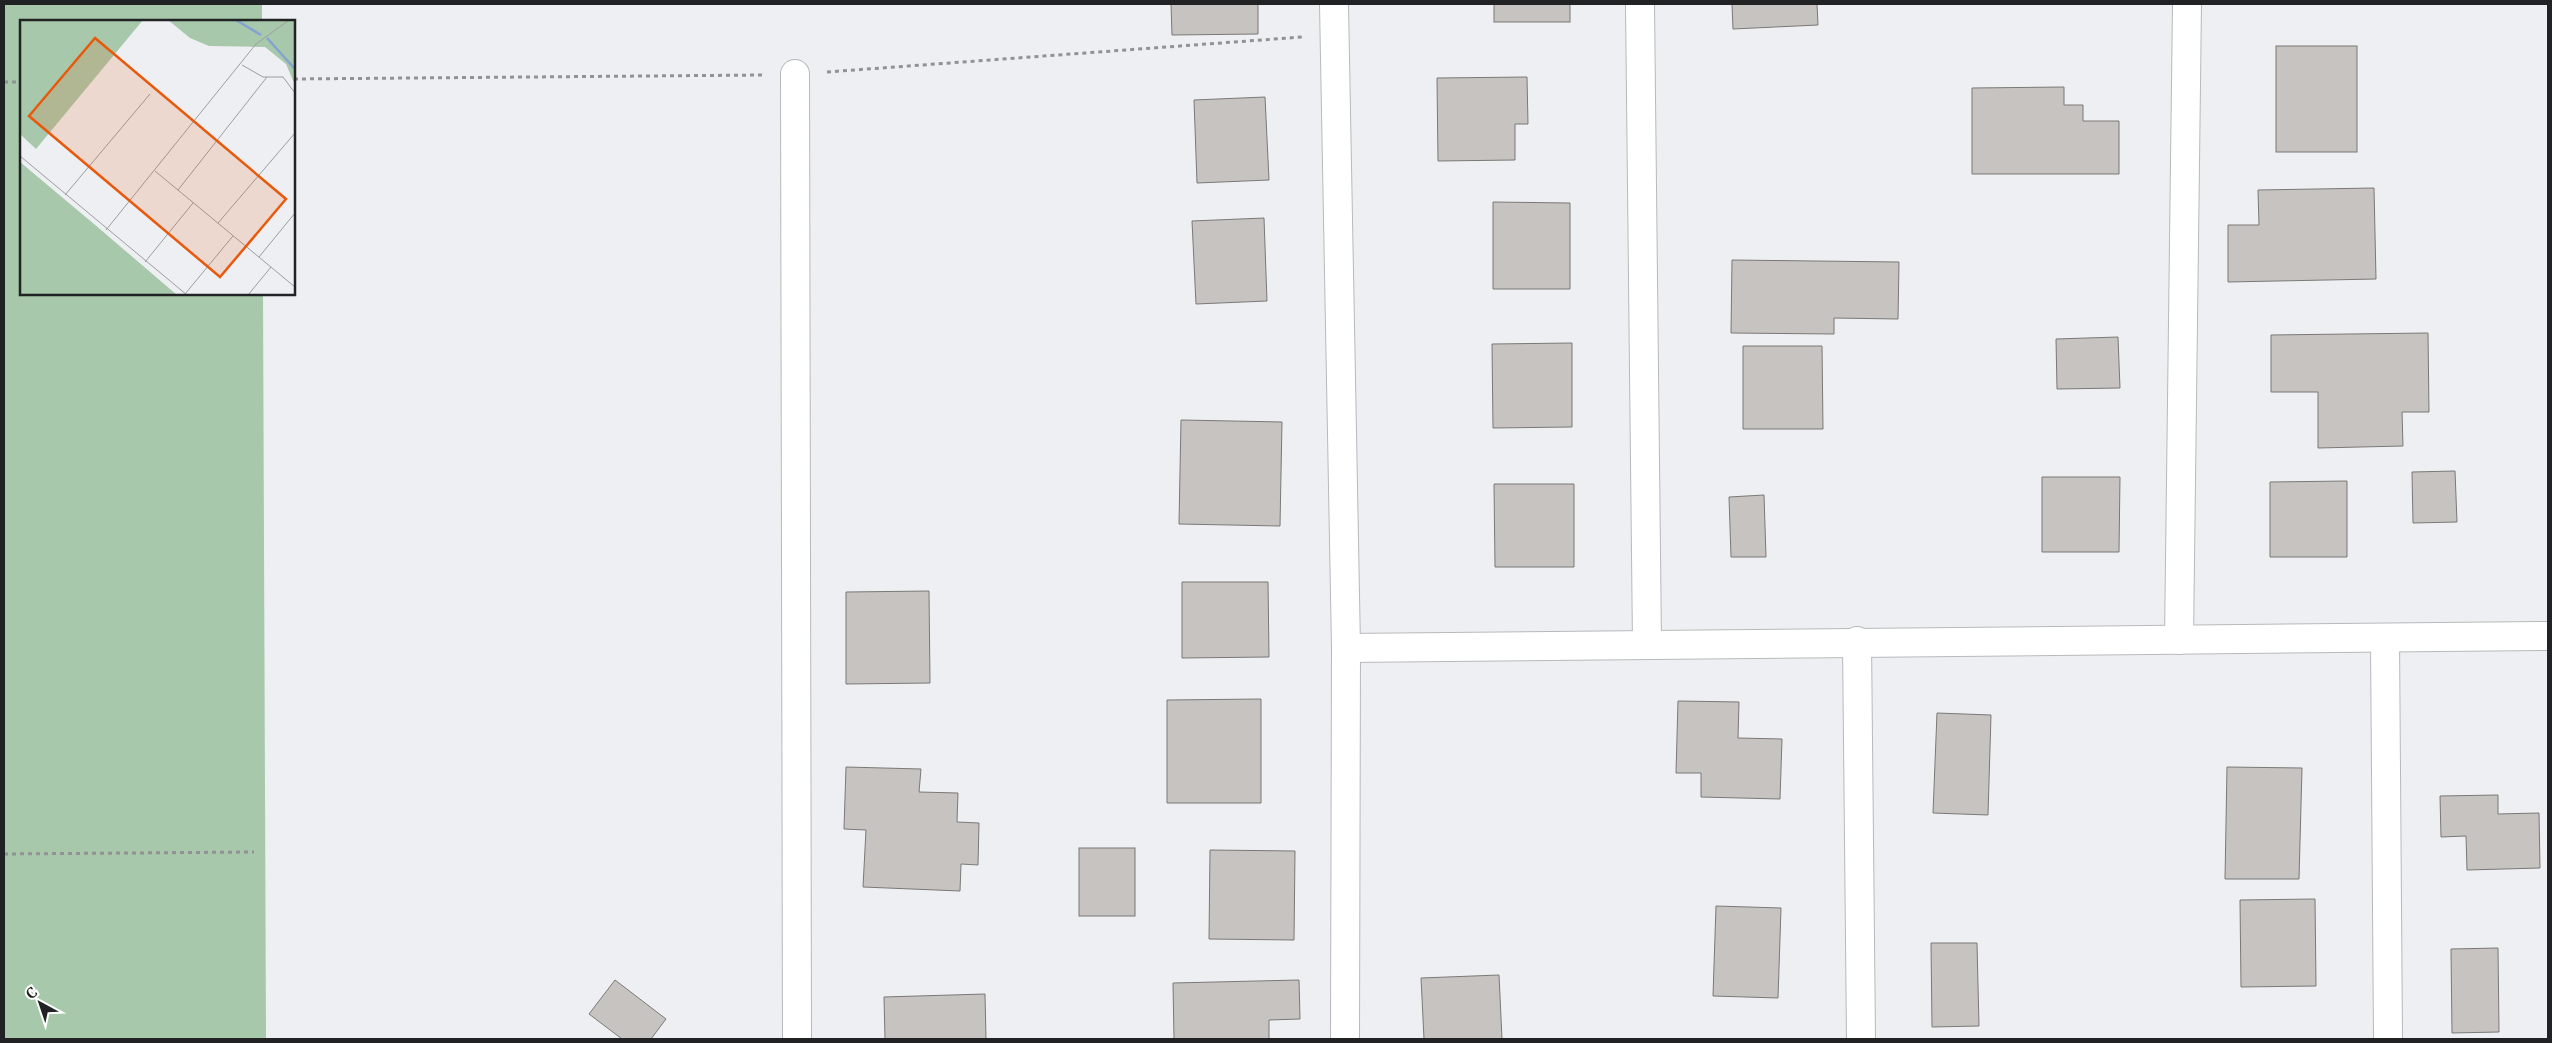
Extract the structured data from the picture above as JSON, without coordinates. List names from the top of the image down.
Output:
{
  "north": "top left"
}
